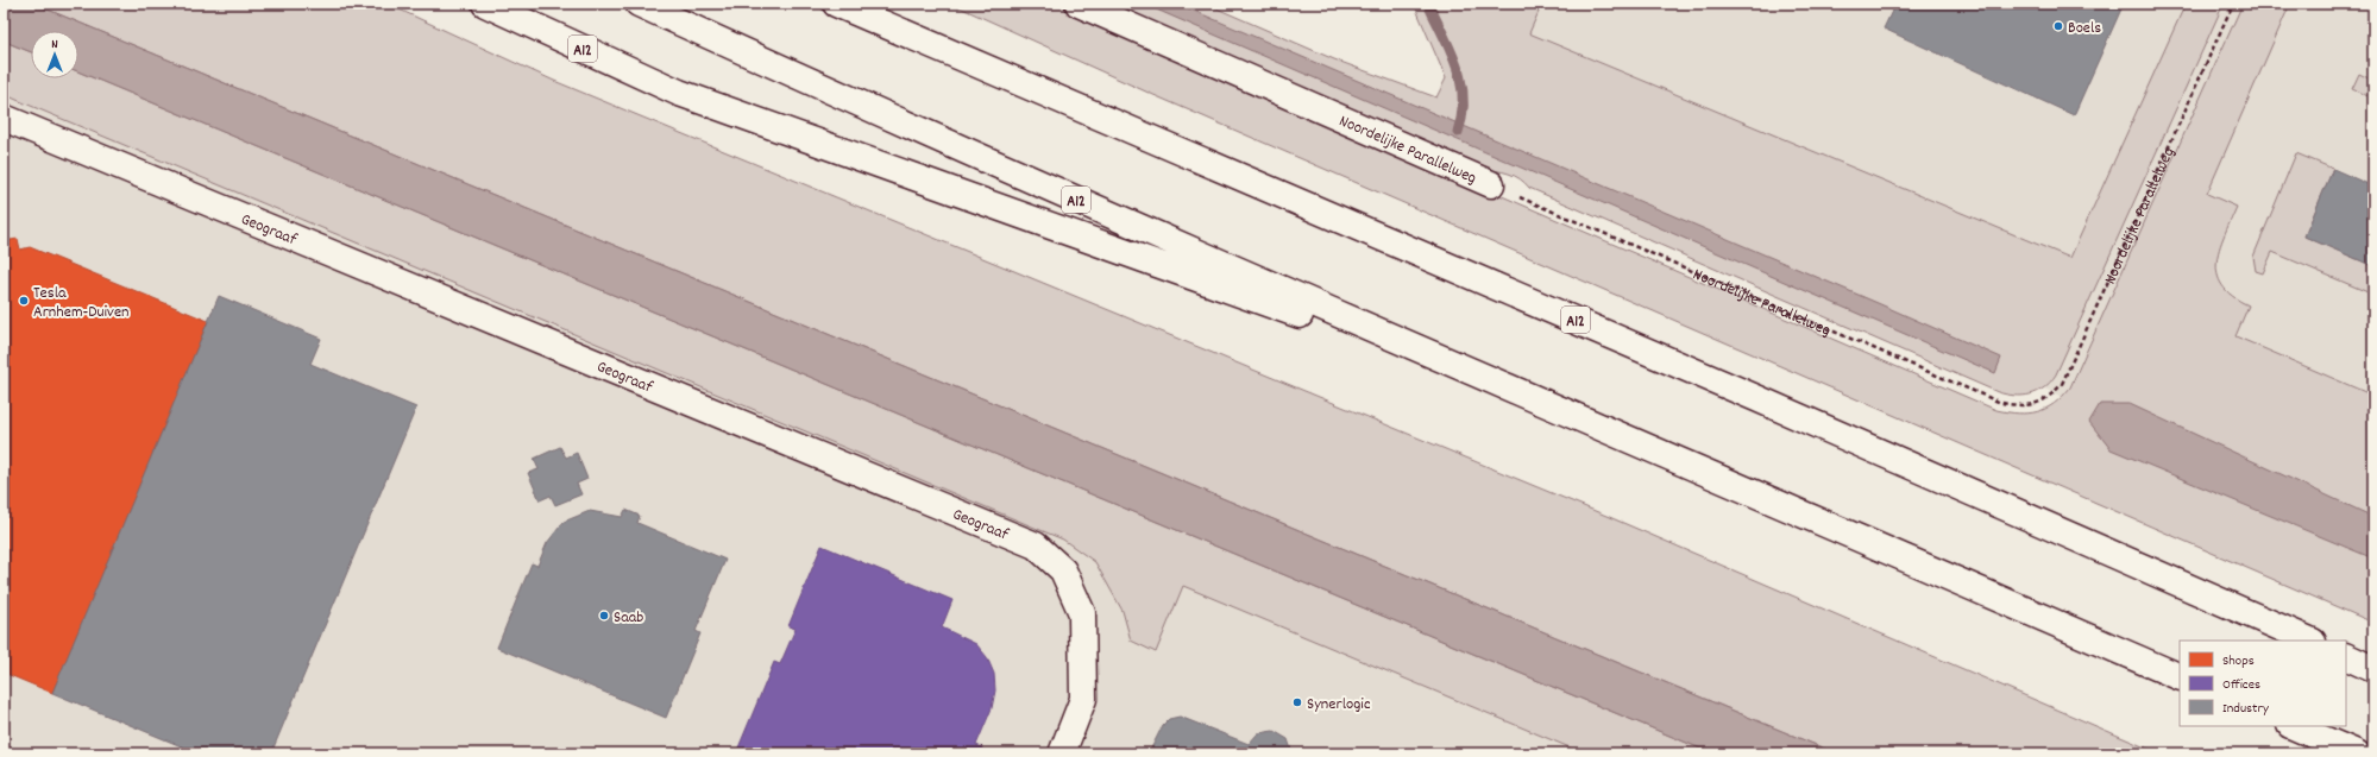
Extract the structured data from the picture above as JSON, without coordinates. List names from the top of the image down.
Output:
{
  "streets": {
    "main road": ["A12", "Noordelijke Parallelweg", "Geograaf"]
  },
  "places": [
    "Boels",
    "Tesla Arnhem-Duiven",
    "Saab",
    "Synerlogic"
  ],
  "legend": ["Shops", "Offices", "Industry"],
  "north": "top"
}
